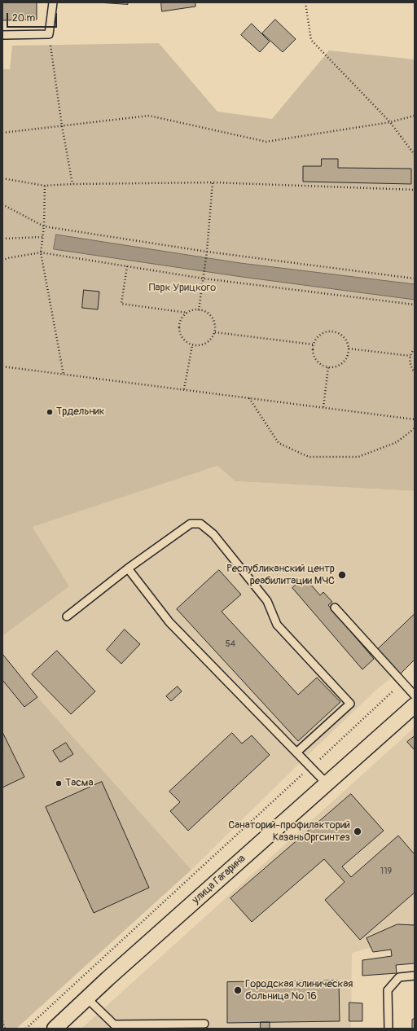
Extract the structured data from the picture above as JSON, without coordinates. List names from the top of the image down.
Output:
{
  "streets": {
    "street": ["улица Гагарина"]
  },
  "parks": ["Парк Урицкого"],
  "places": [
    "Трдельник",
    "Республиканский центр реабилитации МЧС",
    "Тасма",
    "Санаторий-профилакторий КазаньОргсинтез",
    "Городская клиническая больница № 16"
  ],
  "house_numbers": ["54", "119"],
  "scale_bar": "20 m"
}
